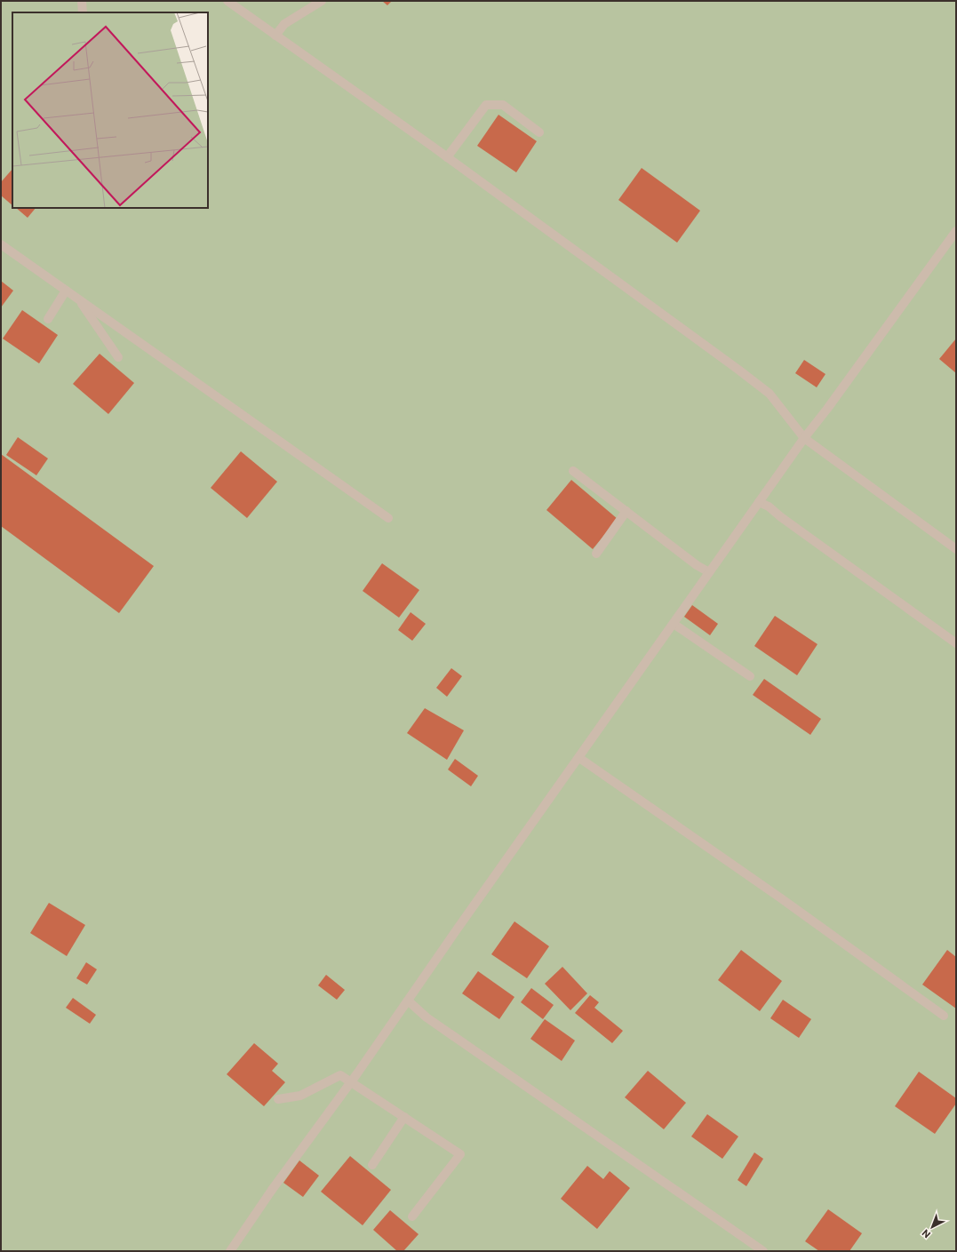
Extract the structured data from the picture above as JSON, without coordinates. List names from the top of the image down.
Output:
{
  "north": "bottom left"
}
